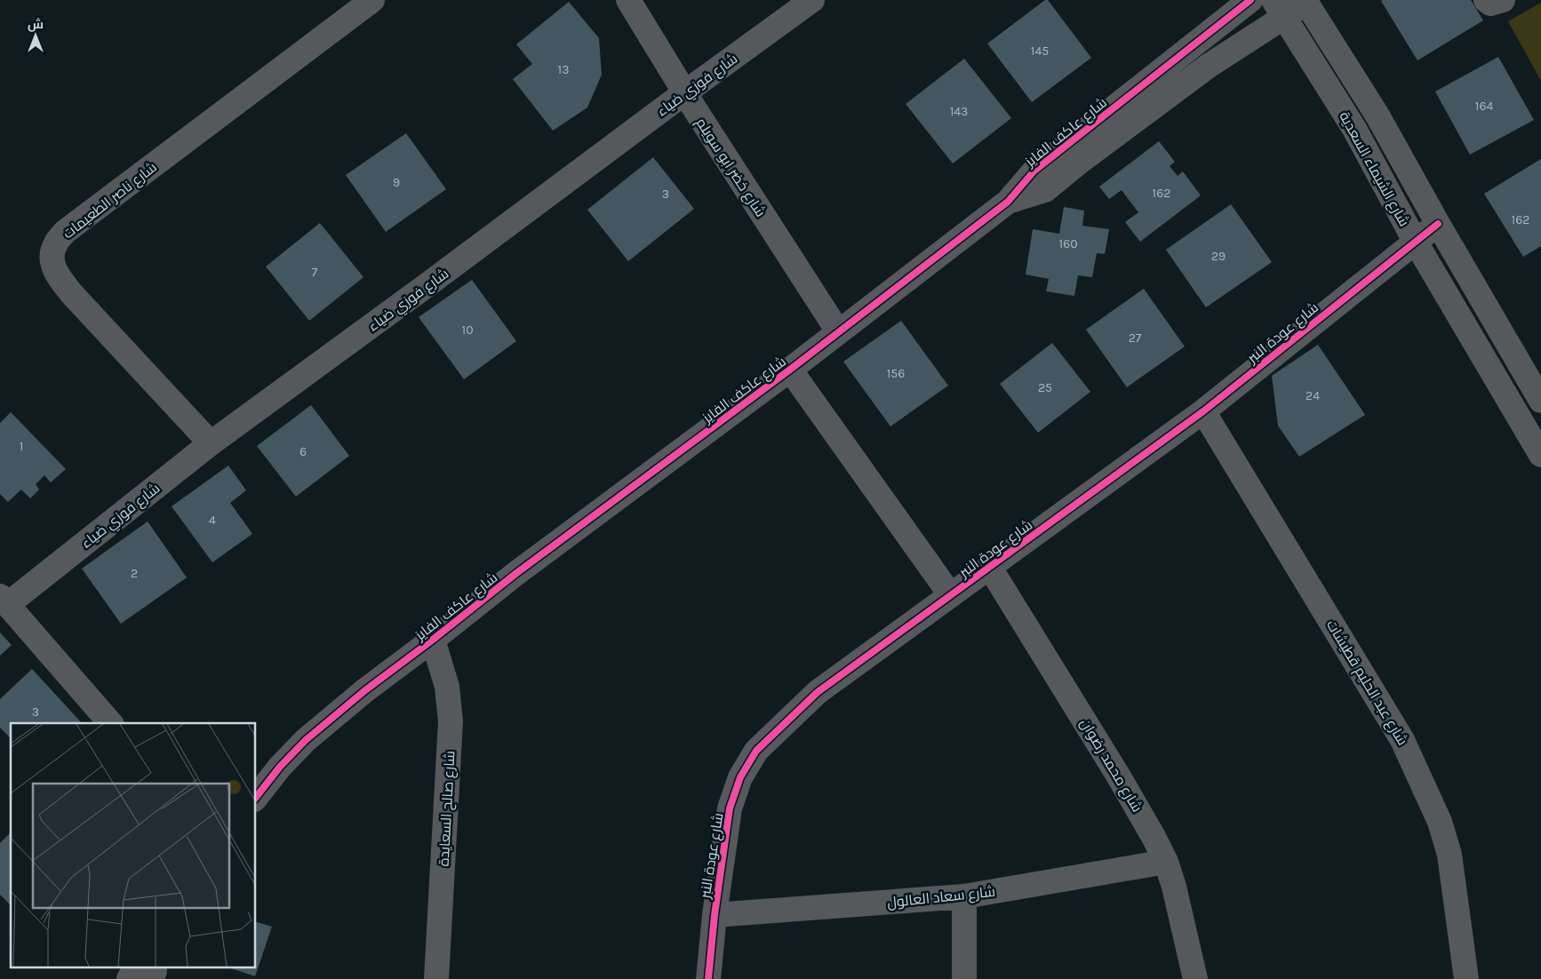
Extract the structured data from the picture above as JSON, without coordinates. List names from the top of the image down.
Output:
{
  "streets": {
    "street": [
      "شارع فوزي ضياء",
      "شارع عاكف الفايز",
      "شارع خضر ابو سويلم",
      "شارع الشيماء السعدية",
      "شارع ناصر الطعيمات",
      "شارع عودة النبر",
      "شارع عبد الحليم قطيشات",
      "شارع محمد رضوان",
      "شارع صالح السعايدة",
      "شارع سعاد العالول"
    ]
  },
  "crossings": [
    ["شارع فوزي ضياء", "شارع خضر ابو سويلم"],
    ["شارع فوزي ضياء", "شارع ناصر الطعيمات"],
    ["شارع عاكف الفايز", "شارع خضر ابو سويلم"],
    ["شارع عاكف الفايز", "شارع الشيماء السعدية"],
    ["شارع عاكف الفايز", "شارع صالح السعايدة"],
    ["شارع الشيماء السعدية", "شارع عودة النبر"],
    ["شارع عودة النبر", "شارع عبد الحليم قطيشات"],
    ["شارع عودة النبر", "شارع محمد رضوان"],
    ["شارع عودة النبر", "شارع سعاد العالول"],
    ["شارع محمد رضوان", "شارع سعاد العالول"]
  ],
  "house_numbers": [
    "145",
    "13",
    "164",
    "143",
    "9",
    "162",
    "3",
    "162",
    "160",
    "29",
    "7",
    "10",
    "27",
    "156",
    "25",
    "24",
    "1",
    "6",
    "4",
    "2",
    "3"
  ],
  "north": "top"
}
